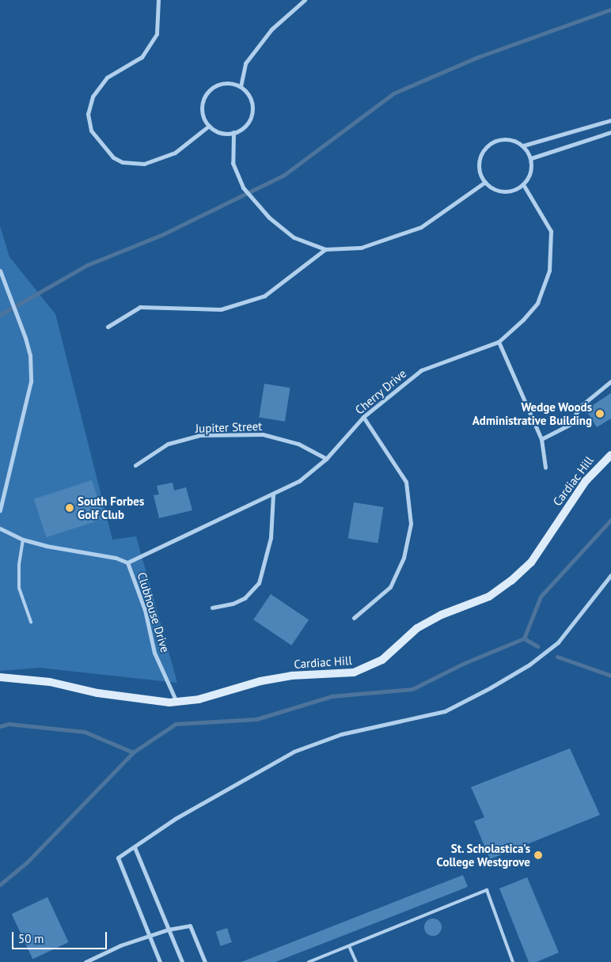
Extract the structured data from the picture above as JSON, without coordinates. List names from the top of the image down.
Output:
{
  "streets": {
    "main road": ["Cardiac Hill"],
    "street": ["Cherry Drive", "Jupiter Street", "Clubhouse Drive"]
  },
  "crossings": [
    ["Cherry Drive", "Jupiter Street"],
    ["Cherry Drive", "Clubhouse Drive"],
    ["Cardiac Hill", "Clubhouse Drive"]
  ],
  "places": ["Wedge Woods Administrative Building", "South Forbes Golf Club", "St. Scholastica's College Westgrove"],
  "scale_bar": "50 m"
}
